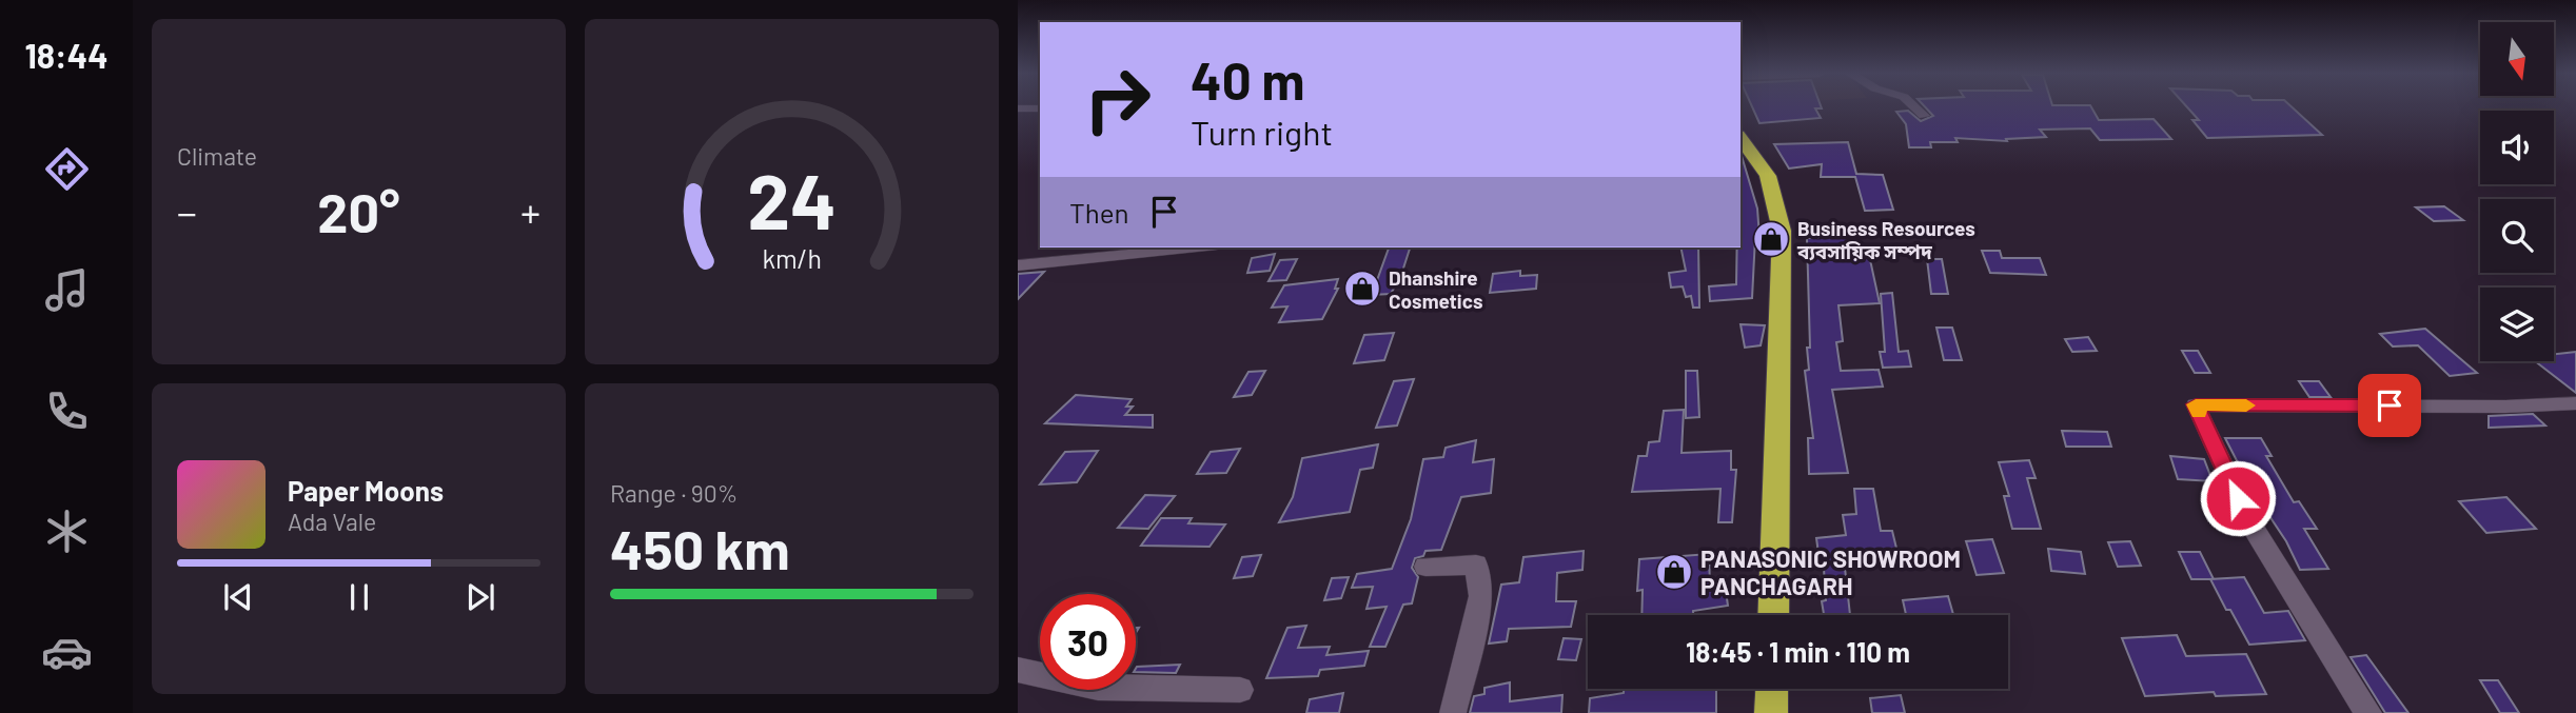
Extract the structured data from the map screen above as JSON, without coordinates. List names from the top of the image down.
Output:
{
  "places": {
    "shop": ["Business Resources ব্যবসায়িক সম্পদ", "Dhanshire Cosmetics", "PANASONIC SHOWROOM PANCHAGARH"]
  },
  "north": "bottom",
  "page": {
    "tabs": "18:44",
    "tile": [
      "Climate",
      ["Range · 90%", "450 km"]
    ],
    "turn": ["40 m", "Turn right"],
    "then": "Then",
    "heat": ["−", "20°", "+"],
    "song": ["Paper Moons", "Ada Vale"],
    "limit": "30",
    "trip": "18:45 · 1 min · 110 m",
    "gauge": ["24", "km/h"]
  }
}
